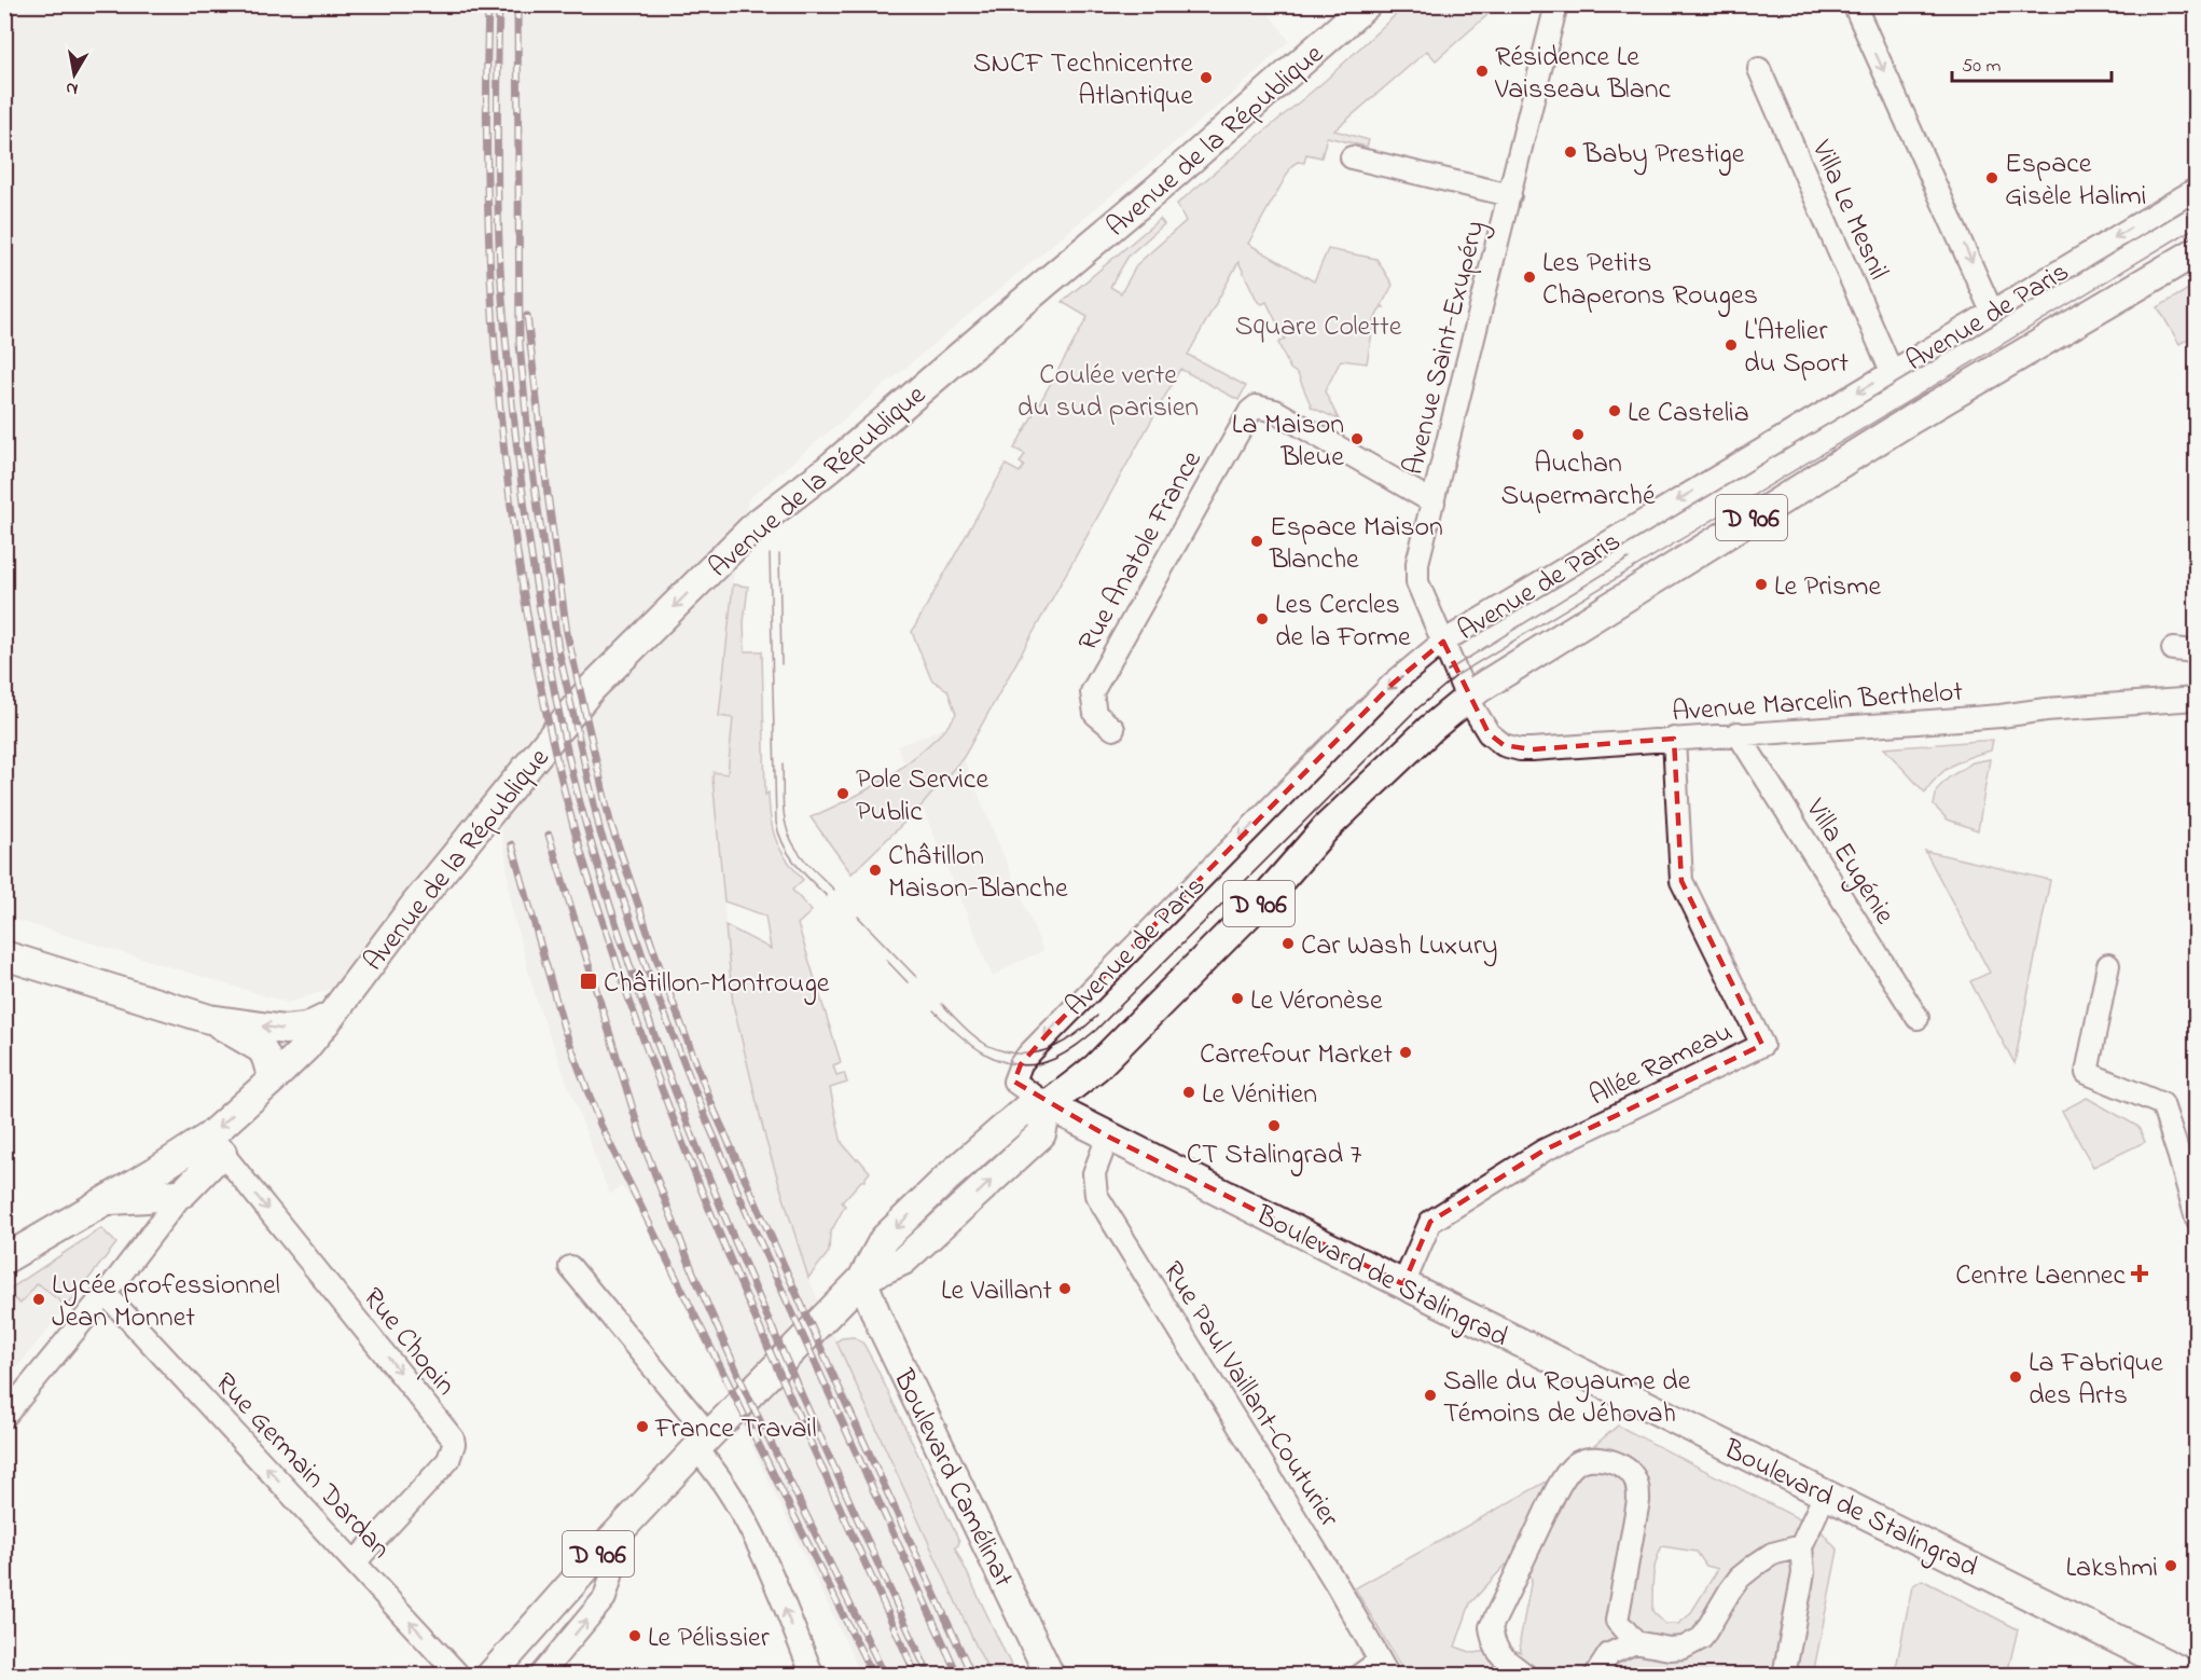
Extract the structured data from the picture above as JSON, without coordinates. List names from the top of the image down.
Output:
{
  "streets": {
    "main road": [
      "Avenue de la République",
      "Avenue de Paris",
      "D 906",
      "Boulevard de Stalingrad",
      "Boulevard Camélinat"
    ],
    "street": [
      "Villa Le Mesnil",
      "Avenue Saint-Exupéry",
      "Rue Anatole France",
      "Avenue Marcelin Berthelot",
      "Villa Eugénie",
      "Allée Rameau",
      "Rue Chopin",
      "Rue Paul Vaillant-Couturier",
      "Rue Germain Dardan"
    ]
  },
  "crossings": [
    ["Villa Le Mesnil", "Avenue de Paris"],
    ["Avenue de Paris", "Avenue Saint-Exupéry"],
    ["Avenue de Paris", "D 906"],
    ["Avenue de Paris", "Avenue Marcelin Berthelot"],
    ["Avenue de Paris", "Boulevard de Stalingrad"],
    ["Avenue Saint-Exupéry", "Rue Anatole France"],
    ["Avenue Saint-Exupéry", "Avenue Marcelin Berthelot"],
    ["D 906", "Boulevard de Stalingrad"],
    ["D 906", "Boulevard Camélinat"],
    ["Avenue Marcelin Berthelot", "Villa Eugénie"],
    ["Avenue Marcelin Berthelot", "Allée Rameau"],
    ["Allée Rameau", "Boulevard de Stalingrad"],
    ["Boulevard de Stalingrad", "Rue Paul Vaillant-Couturier"],
    ["Rue Chopin", "Rue Germain Dardan"]
  ],
  "one_way": [
    "Avenue de la République",
    "Avenue de Paris",
    "Rue Chopin",
    "Rue Germain Dardan"
  ],
  "parks": ["Square Colette", "Coulée verte du sud parisien"],
  "places": {
    "other": [
      "Résidence Le Vaisseau Blanc",
      "SNCF Technicentre Atlantique",
      "Baby Prestige",
      "Espace Gisèle Halimi",
      "Les Petits Chaperons Rouges",
      "L'Atelier du Sport",
      "Le Castelia",
      "Auchan Supermarché",
      "La Maison Bleue",
      "Espace Maison Blanche",
      "Le Prisme",
      "Les Cercles de la Forme",
      "Pole Service Public",
      "Châtillon Maison-Blanche",
      "Car Wash Luxury",
      "Le Véronèse",
      "Carrefour Market",
      "Le Vénitien",
      "CT Stalingrad 7",
      "Le Vaillant",
      "Lycée professionnel Jean Monnet",
      "La Fabrique des Arts",
      "Salle du Royaume de Témoins de Jéhovah",
      "France Travail",
      "Lakshmi",
      "Le Pélissier"
    ],
    "transit": ["Châtillon-Montrouge"],
    "health": ["Centre Laennec"]
  },
  "scale_bar": "50 m",
  "north": "bottom"
}
